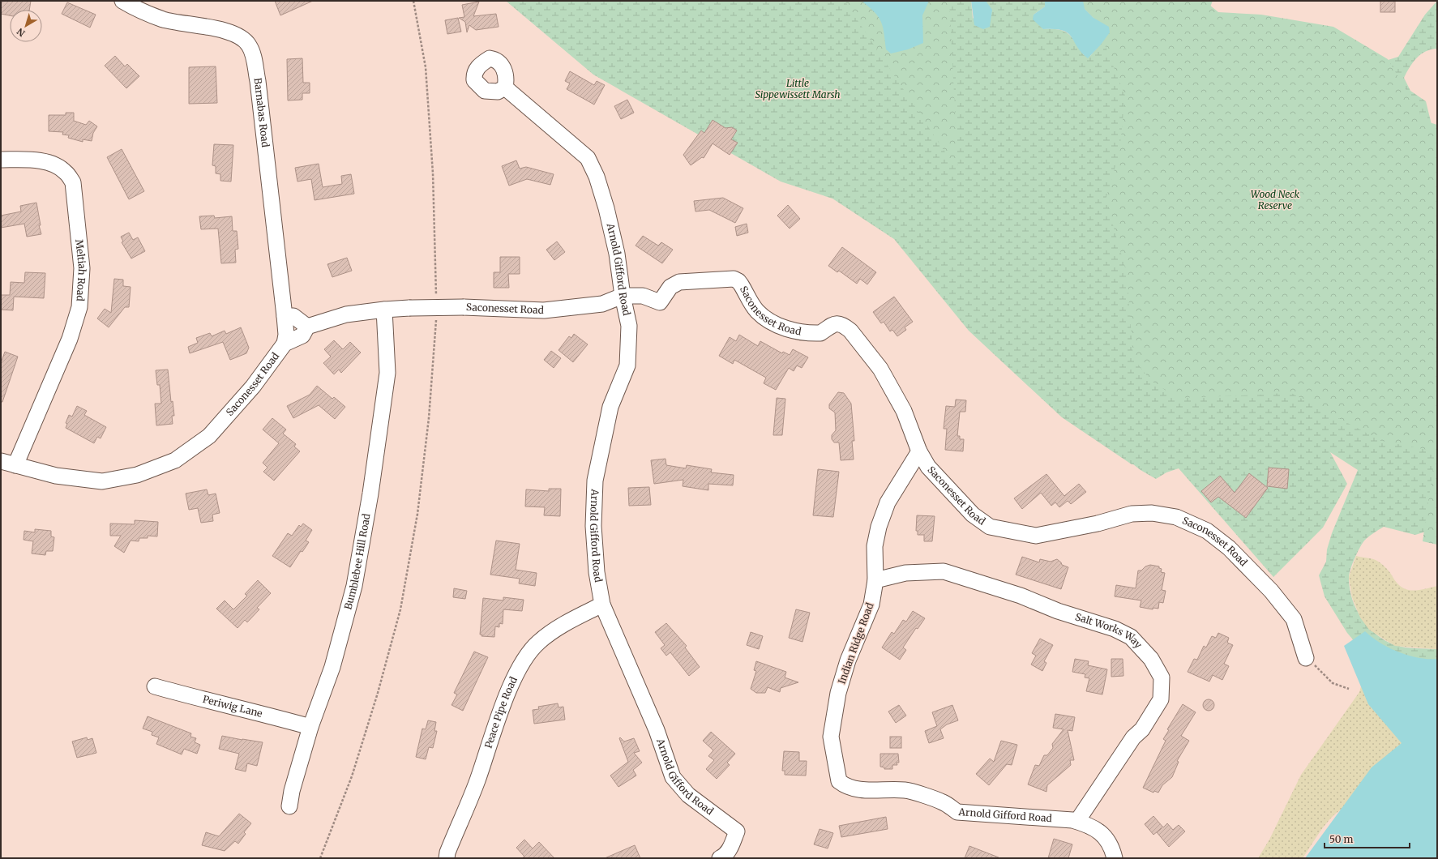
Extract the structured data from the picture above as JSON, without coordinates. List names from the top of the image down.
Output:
{
  "streets": {
    "street": [
      "Barnabas Road",
      "Arnold Gifford Road",
      "Meltiah Road",
      "Saconesset Road",
      "Bumblebee Hill Road",
      "Salt Works Way",
      "Indian Ridge Road",
      "Periwig Lane",
      "Peace Pipe Road"
    ]
  },
  "crossings": [
    ["Barnabas Road", "Saconesset Road"],
    ["Arnold Gifford Road", "Saconesset Road"],
    ["Arnold Gifford Road", "Salt Works Way"],
    ["Arnold Gifford Road", "Indian Ridge Road"],
    ["Arnold Gifford Road", "Peace Pipe Road"],
    ["Meltiah Road", "Saconesset Road"],
    ["Saconesset Road", "Bumblebee Hill Road"],
    ["Saconesset Road", "Indian Ridge Road"],
    ["Bumblebee Hill Road", "Periwig Lane"],
    ["Salt Works Way", "Indian Ridge Road"]
  ],
  "parks": ["Little Sippewissett Marsh", "Wood Neck Reserve"],
  "scale_bar": "50 m",
  "north": "bottom left"
}
